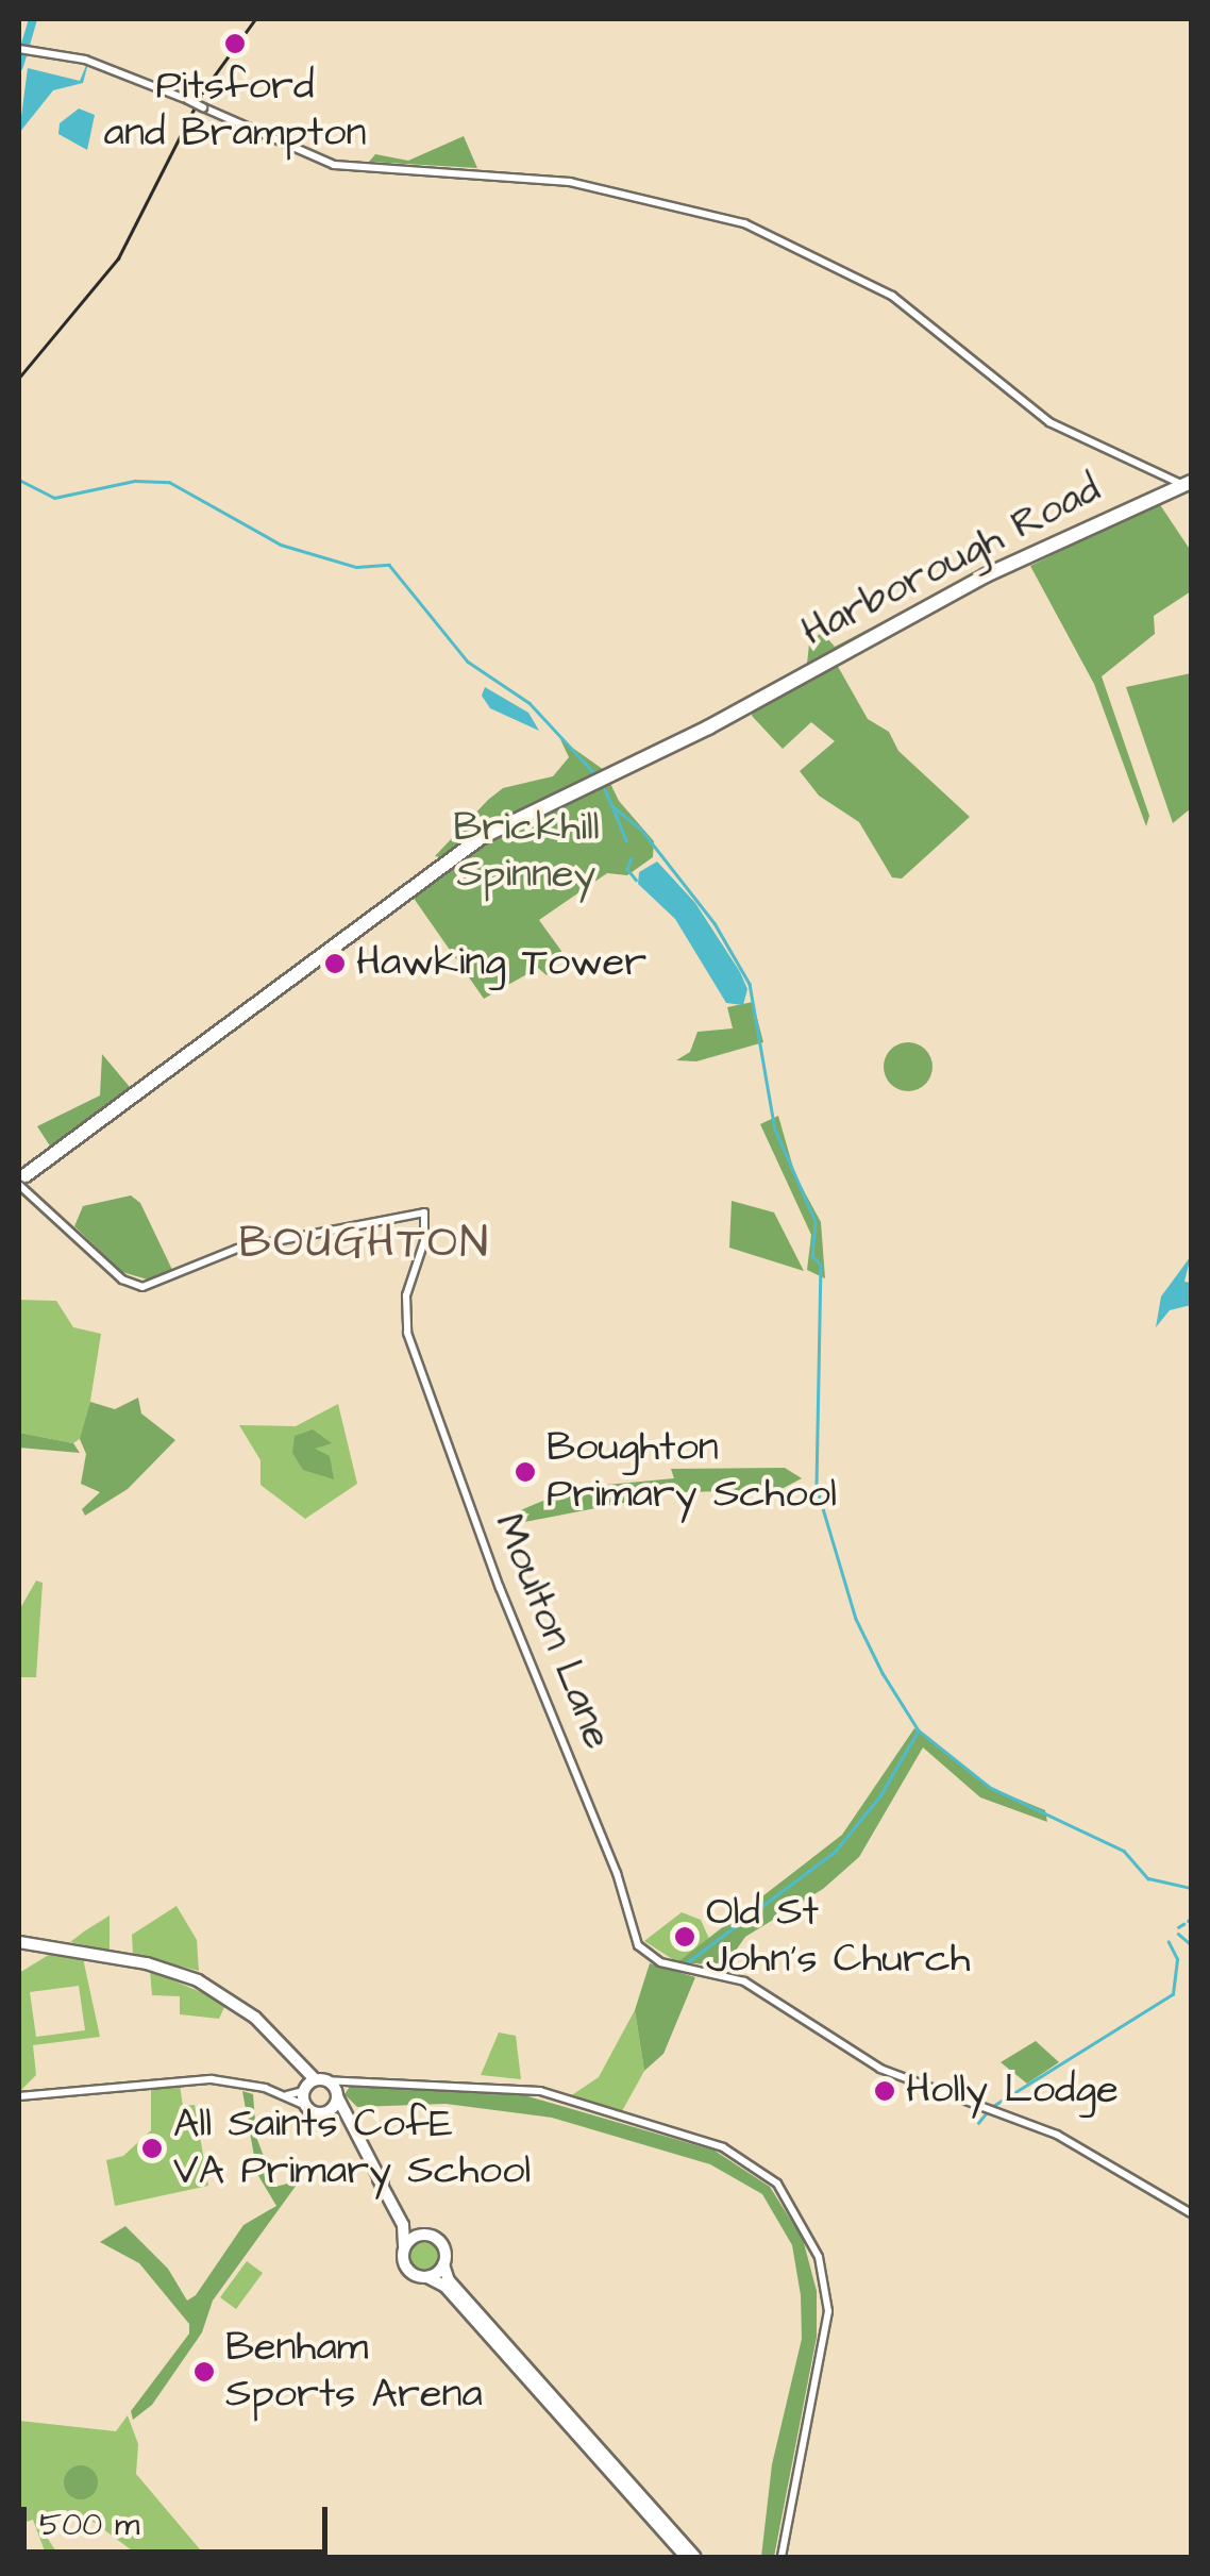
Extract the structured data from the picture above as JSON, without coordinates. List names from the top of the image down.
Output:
{
  "streets": {
    "highway": ["Harborough Road"],
    "street": ["Moulton Lane"]
  },
  "crossings": [
    ["Harborough Road", "Moulton Lane"]
  ],
  "districts": ["BOUGHTON"],
  "parks": ["Brickhill Spinney"],
  "places": [
    "Pitsford and Brampton",
    "Hawking Tower",
    "Boughton Primary School",
    "Old St John's Church",
    "Holly Lodge",
    "All Saints CofE VA Primary School",
    "Benham Sports Arena"
  ],
  "scale_bar": "500 m"
}
